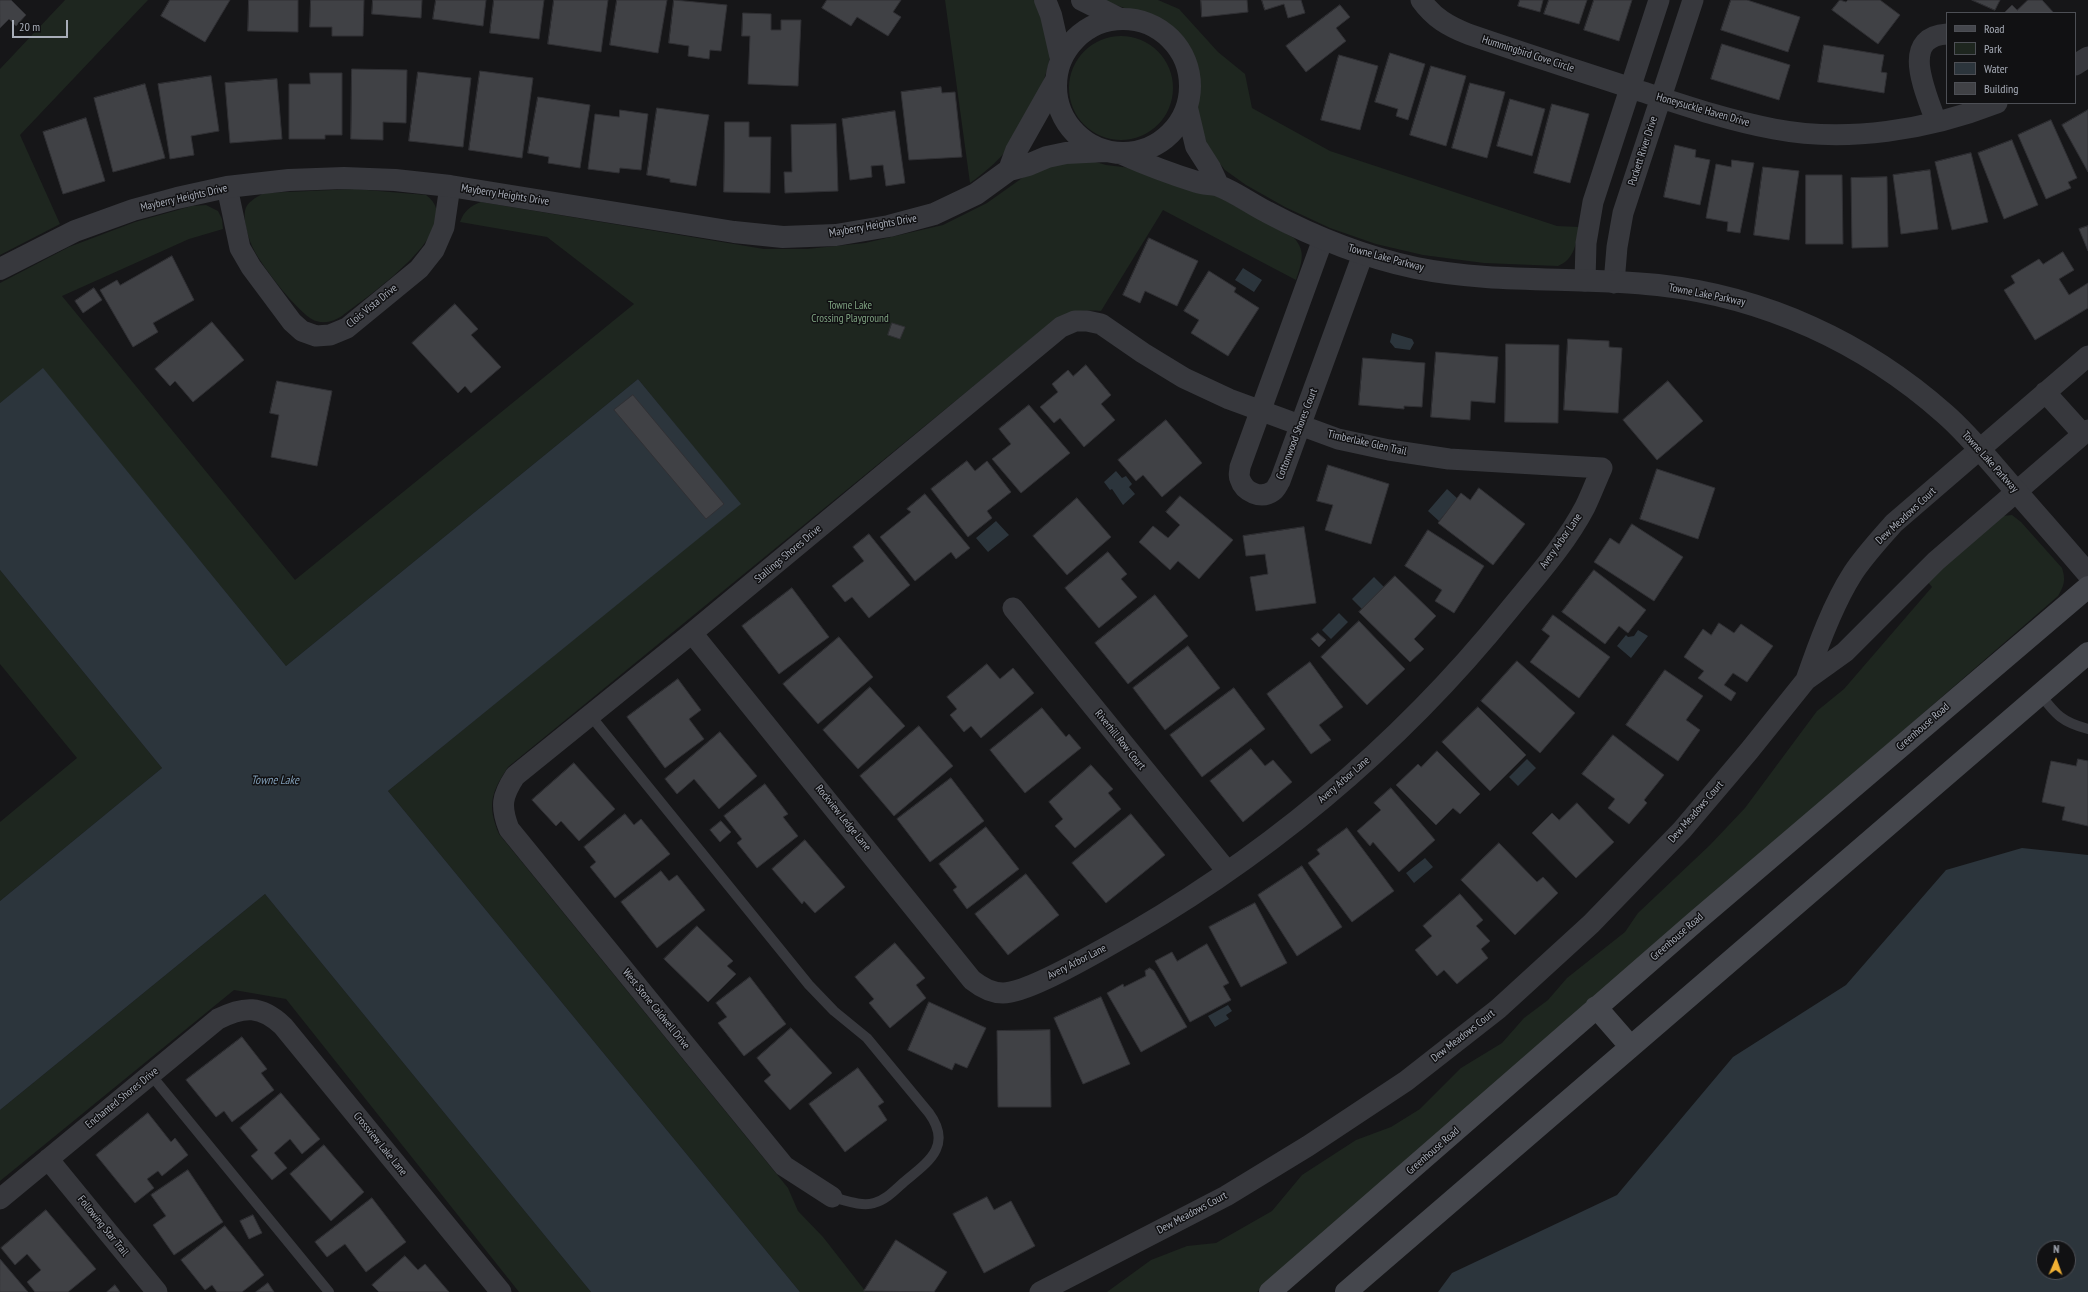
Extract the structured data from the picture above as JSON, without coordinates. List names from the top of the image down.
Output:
{
  "streets": {
    "main road": ["Greenhouse Road"],
    "street": [
      "Hummingbird Cove Circle",
      "Honeysuckle Haven Drive",
      "Puckett River Drive",
      "Mayberry Heights Drive",
      "Towne Lake Parkway",
      "Clois Vista Drive",
      "Cottonwood Shores Court",
      "Timberlake Glen Trail",
      "Dew Meadows Court",
      "Avery Arbor Lane",
      "Stallings Shores Drive",
      "Riverhill Row Court",
      "Rockview Ledge Lane",
      "West Stone Caldwell Drive",
      "Enchanted Shores Drive",
      "Crossview Lake Lane",
      "Following Star Trail"
    ]
  },
  "crossings": [
    ["Hummingbird Cove Circle", "Honeysuckle Haven Drive"],
    ["Hummingbird Cove Circle", "Puckett River Drive"],
    ["Honeysuckle Haven Drive", "Puckett River Drive"],
    ["Puckett River Drive", "Towne Lake Parkway"],
    ["Mayberry Heights Drive", "Towne Lake Parkway"],
    ["Mayberry Heights Drive", "Clois Vista Drive"],
    ["Towne Lake Parkway", "Cottonwood Shores Court"],
    ["Towne Lake Parkway", "Dew Meadows Court"],
    ["Cottonwood Shores Court", "Timberlake Glen Trail"],
    ["Timberlake Glen Trail", "Avery Arbor Lane"],
    ["Timberlake Glen Trail", "Stallings Shores Drive"],
    ["Avery Arbor Lane", "Riverhill Row Court"],
    ["Avery Arbor Lane", "Rockview Ledge Lane"],
    ["Stallings Shores Drive", "Rockview Ledge Lane"],
    ["Stallings Shores Drive", "West Stone Caldwell Drive"],
    ["Enchanted Shores Drive", "Crossview Lake Lane"],
    ["Enchanted Shores Drive", "Following Star Trail"]
  ],
  "water": ["Towne Lake"],
  "parks": ["Towne Lake Crossing Playground"],
  "legend": [
    "Road",
    "Park",
    "Water",
    "Building"
  ],
  "scale_bar": "20 m",
  "north": "top"
}
